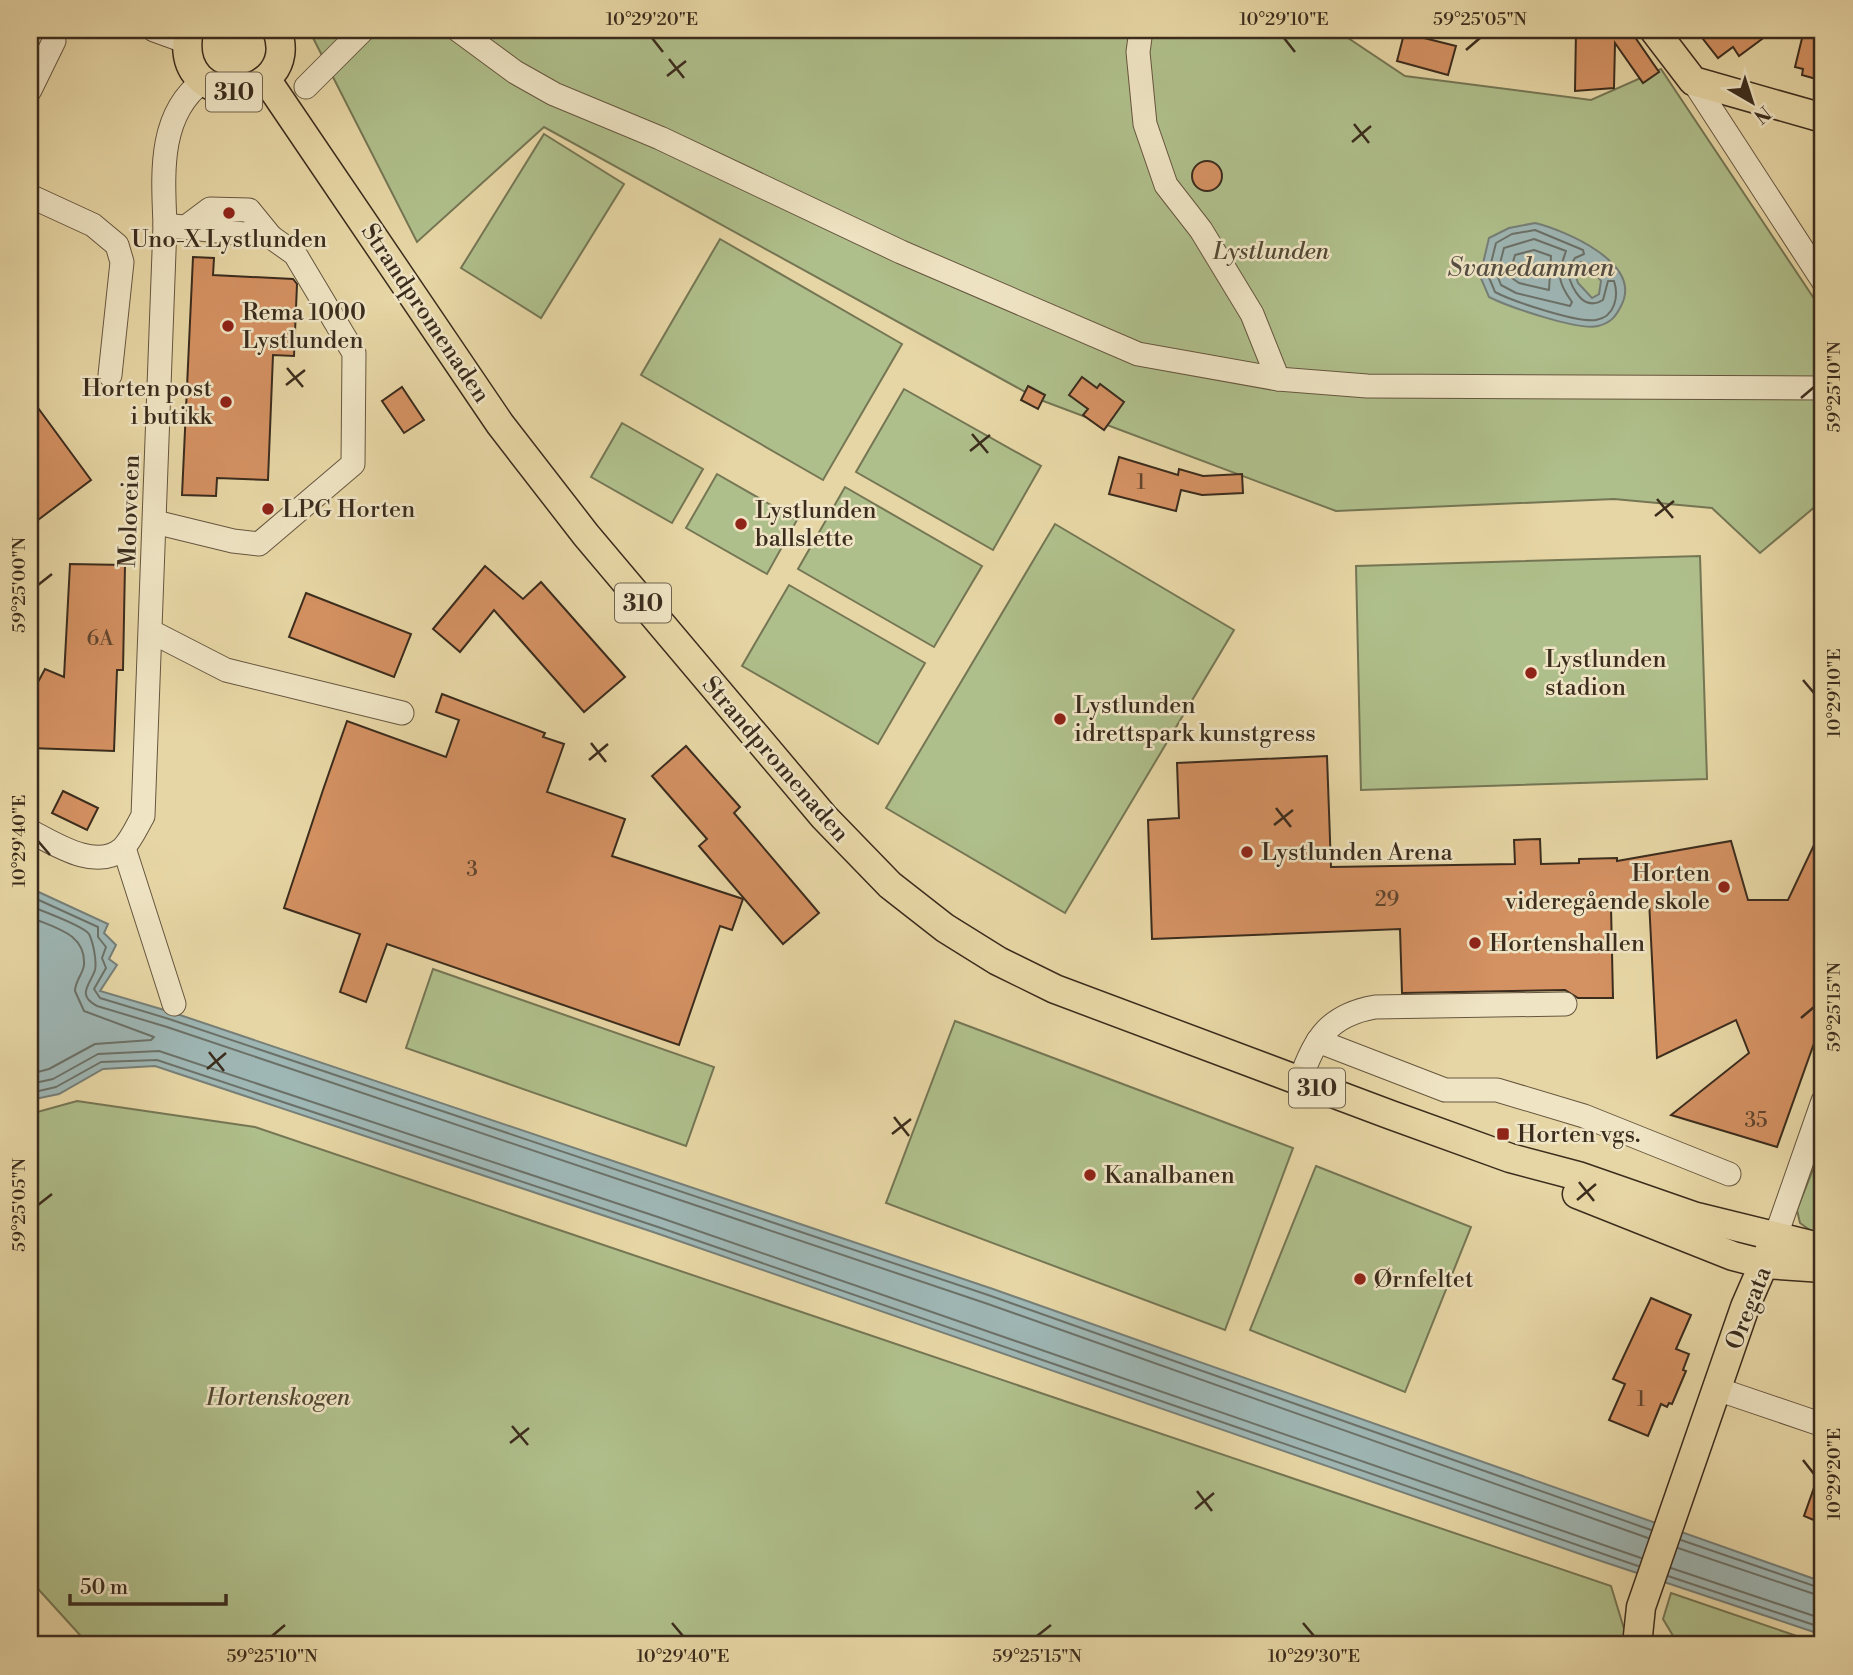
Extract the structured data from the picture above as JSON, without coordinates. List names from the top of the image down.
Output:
{
  "streets": {
    "main road": ["310", "Strandpromenaden", "Oregata"],
    "street": ["Moloveien"]
  },
  "crossings": [
    ["310", "Strandpromenaden"],
    ["310", "Moloveien"],
    ["Strandpromenaden", "Oregata"]
  ],
  "water": ["Svanedammen"],
  "parks": ["Lystlunden", "Hortenskogen"],
  "places": {
    "other": [
      "Uno-X Lystlunden",
      "Rema 1000 Lystlunden",
      "Horten post i butikk",
      "LPG Horten",
      "Lystlunden ballslette",
      "Lystlunden stadion",
      "Lystlunden idrettspark kunstgress",
      "Lystlunden Arena",
      "Horten videregående skole",
      "Hortenshallen",
      "Kanalbanen",
      "Ørnfeltet"
    ],
    "transit": ["Horten vgs."]
  },
  "house_numbers": [
    "1",
    "6A",
    "3",
    "29",
    "35",
    "1"
  ],
  "scale_bar": "50 m",
  "north": "bottom right",
  "coordinates": [
    "10°29'20\"E",
    "10°29'10\"E",
    "59°25'05\"N",
    "59°25'10\"N",
    "59°25'00\"N",
    "10°29'40\"E",
    "59°25'15\"N",
    "10°29'30\"E"
  ]
}
